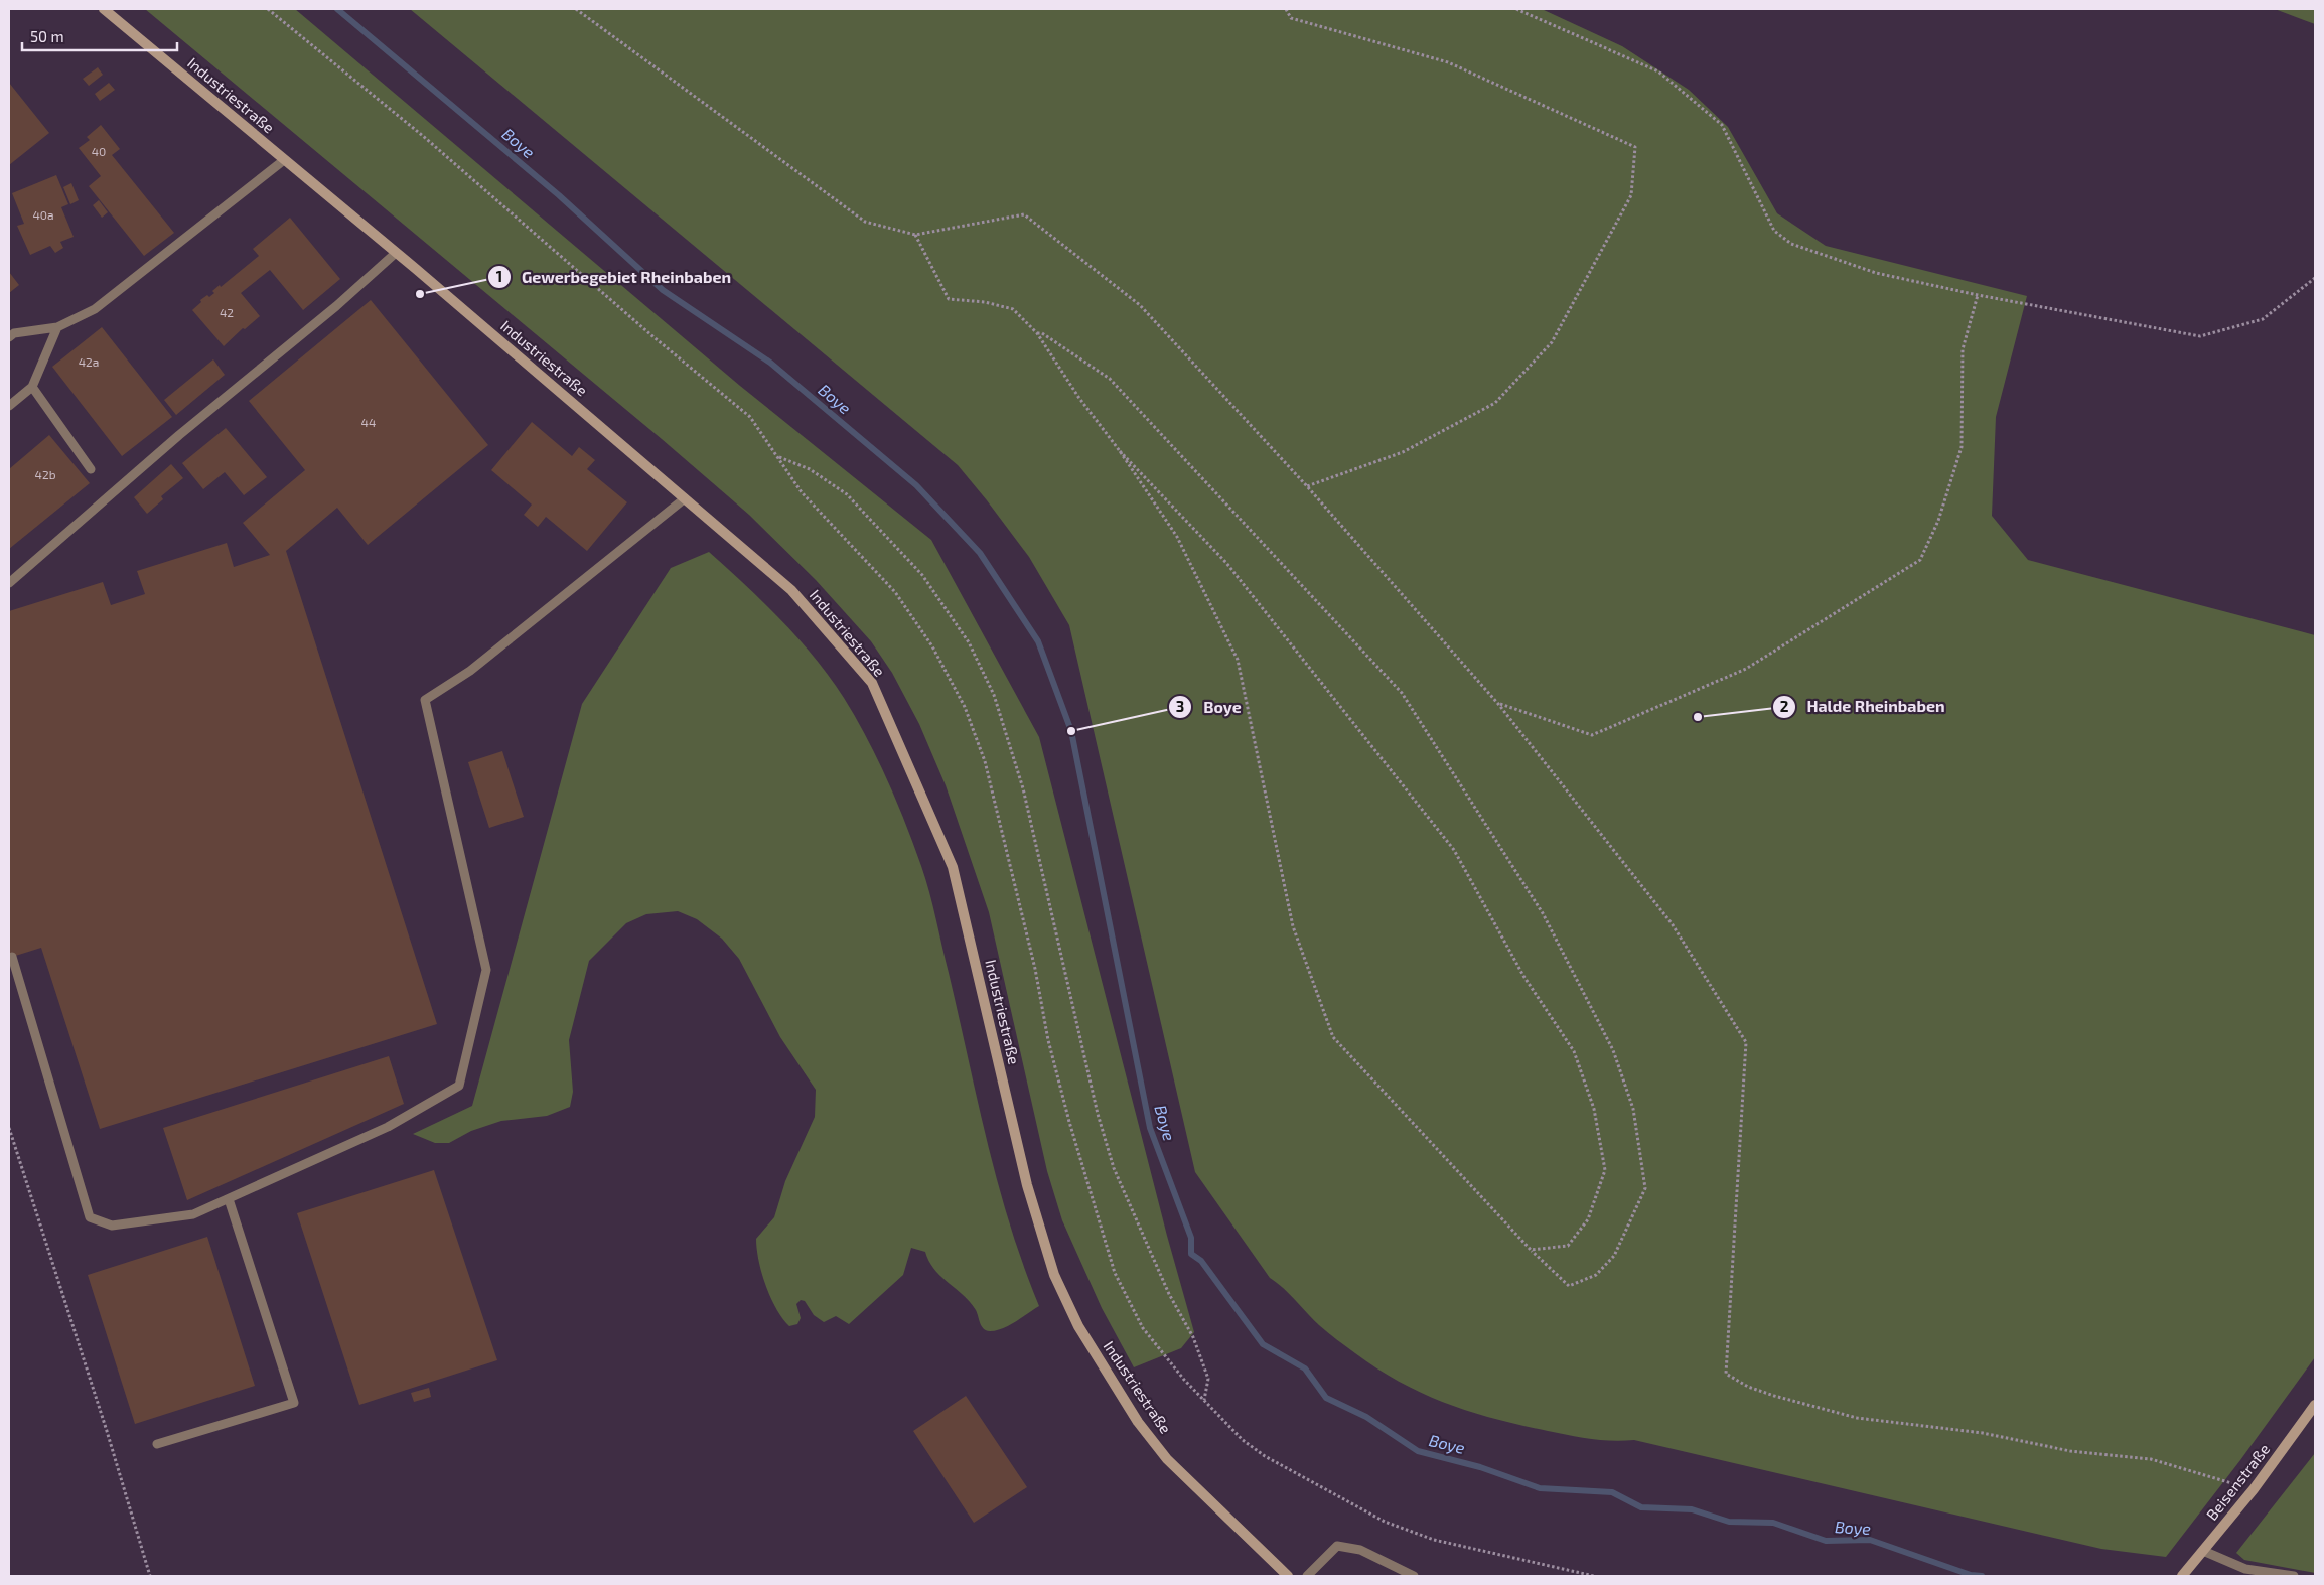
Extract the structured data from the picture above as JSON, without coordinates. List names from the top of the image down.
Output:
{
  "streets": {
    "street": ["Industriestraße", "Beisenstraße"]
  },
  "water": ["Boye"],
  "places": ["Gewerbegebiet Rheinbaben", "Halde Rheinbaben", "Boye"],
  "house_numbers": [
    "40",
    "40a",
    "42",
    "42a",
    "44",
    "42b"
  ],
  "scale_bar": "50 m"
}
